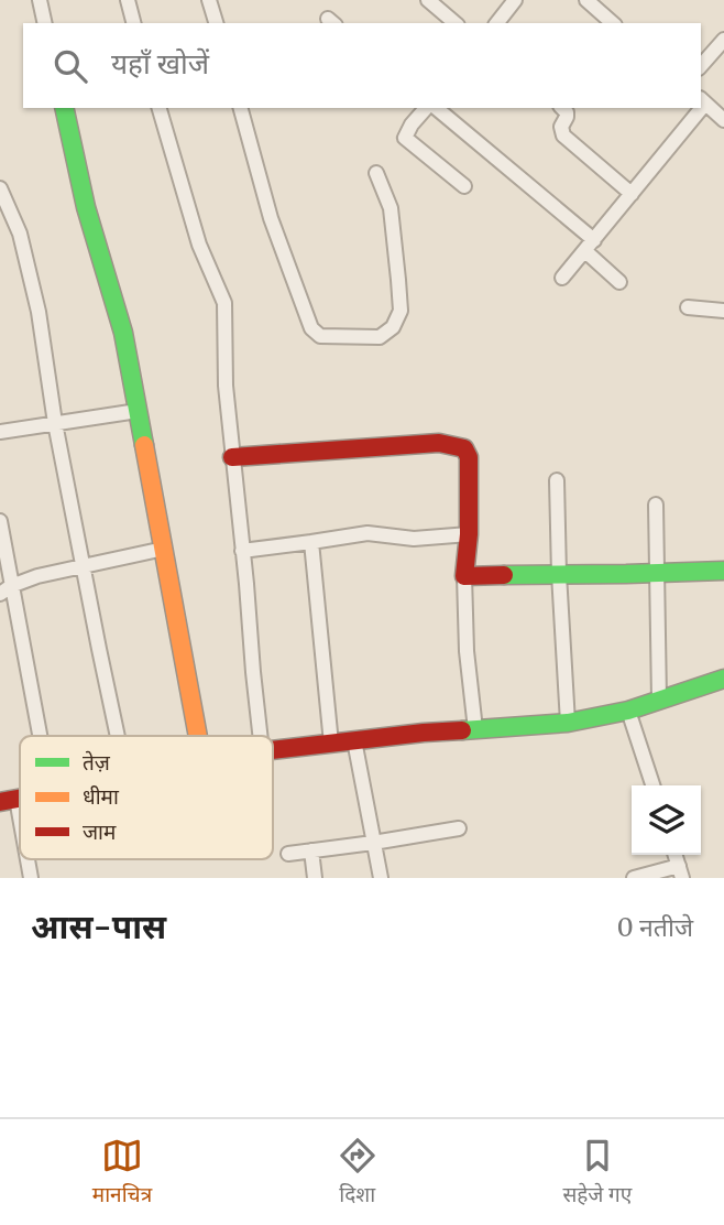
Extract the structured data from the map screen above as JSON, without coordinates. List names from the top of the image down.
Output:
{
  "legend": ["तेज़", "धीमा", "जाम"],
  "page": {
    "search": "यहाँ खोजें",
    "heading": ["आस-पास", "0 नतीजे"],
    "nav": ["मानचित्र", "दिशा", "सहेजे गए"]
  }
}
